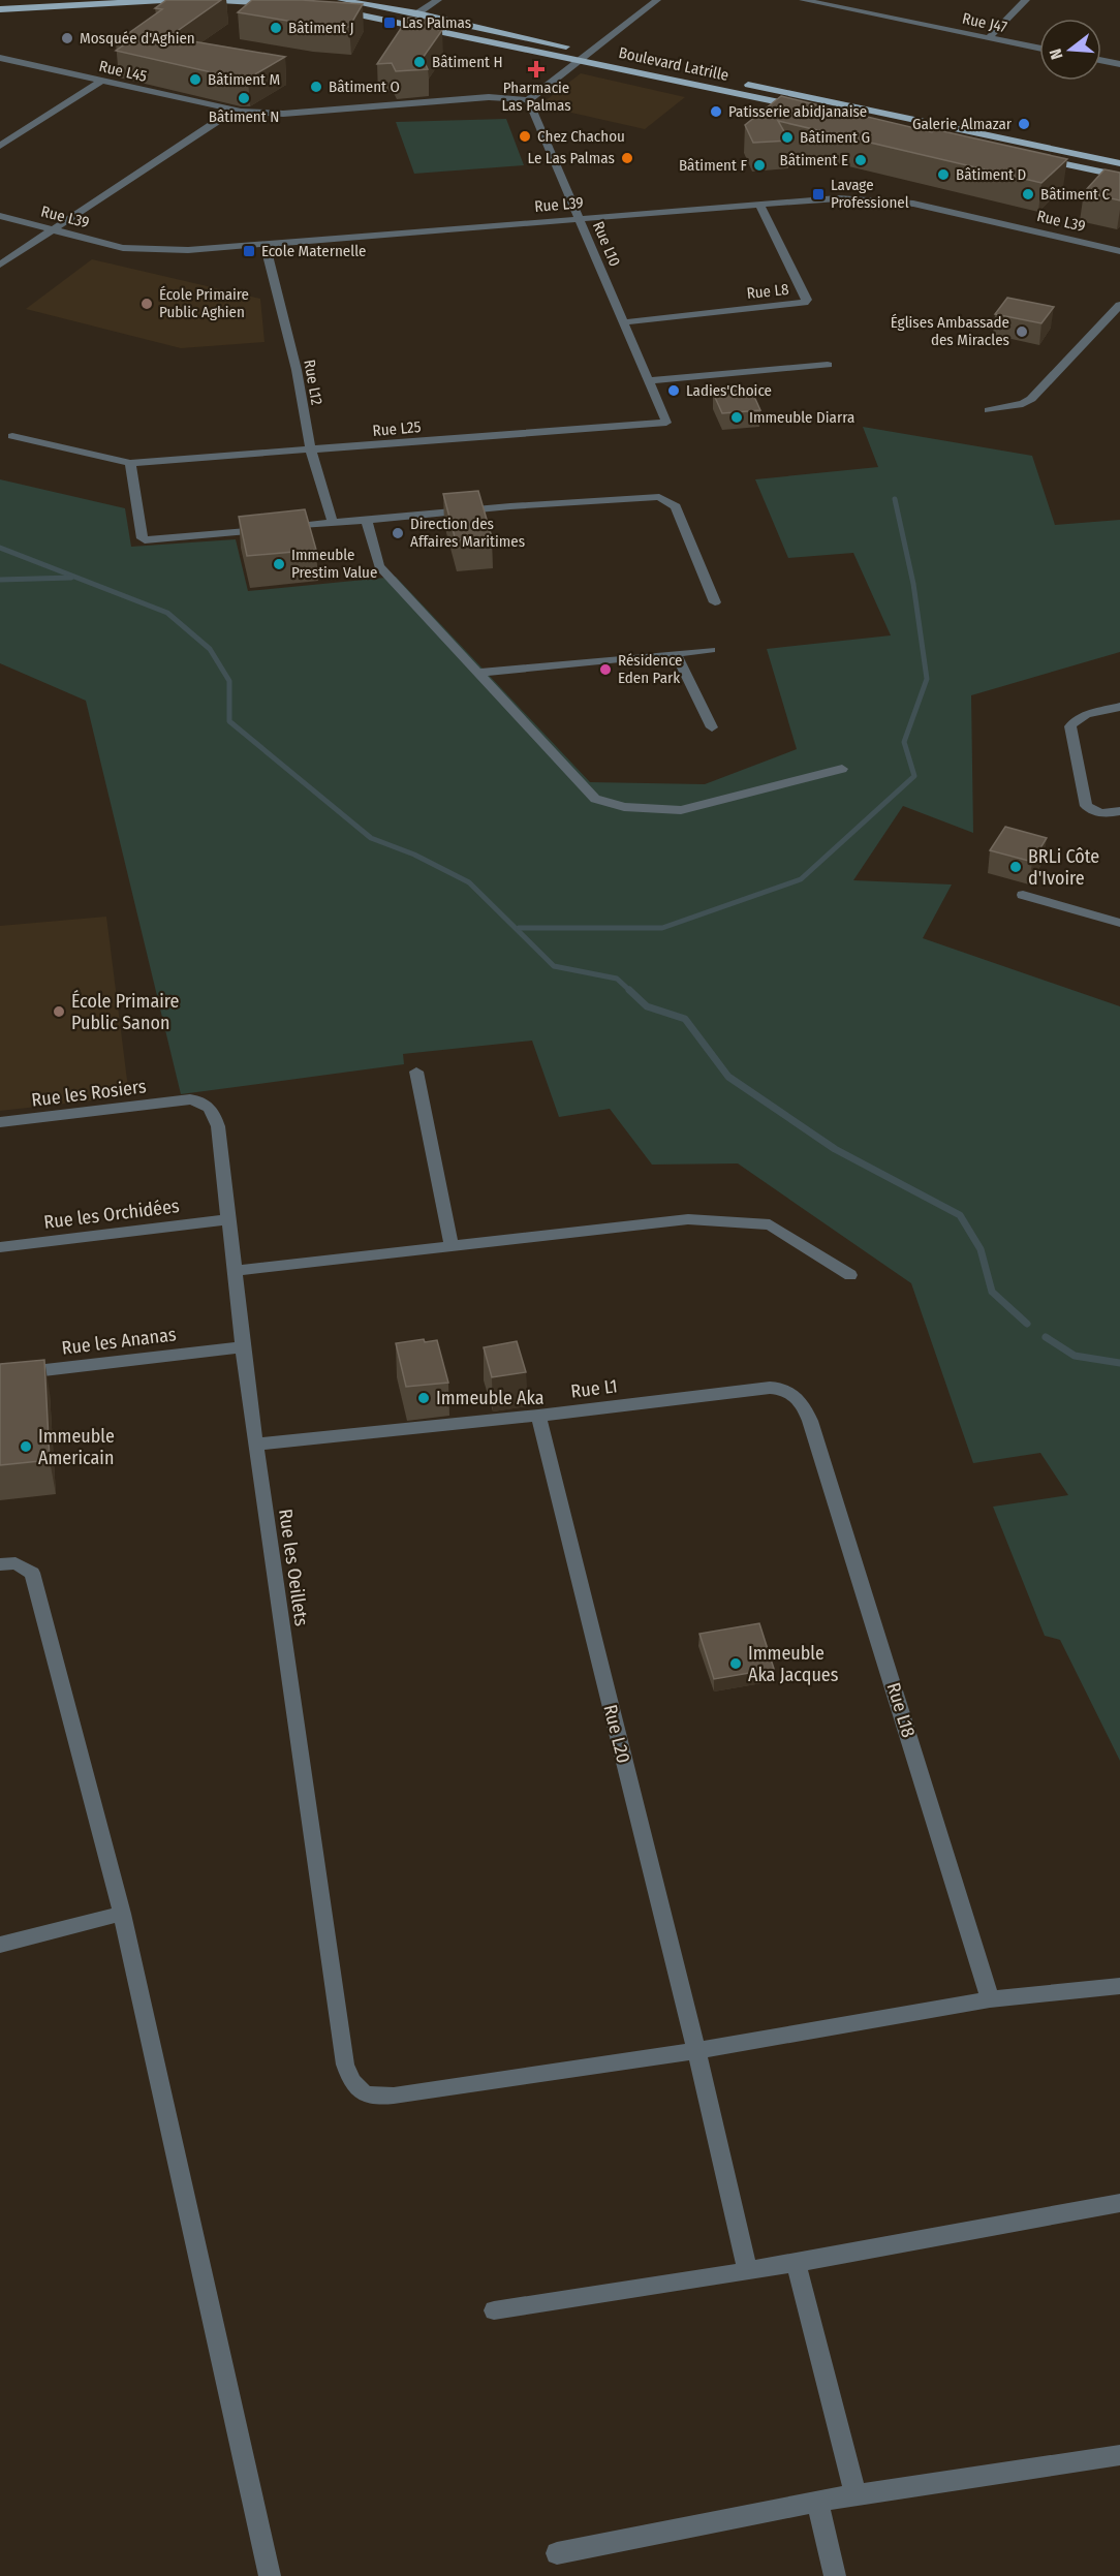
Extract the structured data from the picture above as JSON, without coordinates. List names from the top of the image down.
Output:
{
  "streets": {
    "main road": ["Boulevard Latrille"],
    "street": [
      "Rue J47",
      "Rue L45",
      "Rue L39",
      "Rue L10",
      "Rue L8",
      "Rue L12",
      "Rue L25",
      "Rue les Rosiers",
      "Rue les Orchidées",
      "Rue les Ananas",
      "Rue L1",
      "Rue les Oeillets",
      "Rue L18",
      "Rue L20"
    ]
  },
  "crossings": [
    ["Rue L45", "Rue L10"],
    ["Rue L39", "Rue L10"],
    ["Rue L39", "Rue L8"],
    ["Rue L39", "Rue L12"],
    ["Rue L10", "Rue L8"],
    ["Rue L10", "Rue L25"],
    ["Rue L12", "Rue L25"],
    ["Rue les Rosiers", "Rue les Oeillets"],
    ["Rue les Orchidées", "Rue les Oeillets"],
    ["Rue les Ananas", "Rue les Oeillets"],
    ["Rue L1", "Rue les Oeillets"],
    ["Rue L1", "Rue L18"],
    ["Rue L1", "Rue L20"],
    ["Rue les Oeillets", "Rue L20"]
  ],
  "places": {
    "transit": ["Las Palmas", "Lavage Professionel", "Ecole Maternelle"],
    "other": [
      "Bâtiment J",
      "Mosquée d'Aghien",
      "Bâtiment H",
      "Bâtiment M",
      "Bâtiment O",
      "Bâtiment N",
      "Patisserie abidjanaise",
      "Galerie Almazar",
      "Chez Chachou",
      "Bâtiment G",
      "Le Las Palmas",
      "Bâtiment E",
      "Bâtiment F",
      "Bâtiment D",
      "Bâtiment C",
      "École Primaire Public Aghien",
      "Églises Ambassade des Miracles",
      "Ladies'Choice",
      "Immeuble Diarra",
      "Direction des Affaires Maritimes",
      "Immeuble Prestim Value",
      "Résidence Eden Park",
      "BRLi Côte d'Ivoire",
      "École Primaire Public Sanon",
      "Immeuble Aka",
      "Immeuble Americain",
      "Immeuble Aka Jacques"
    ],
    "health": ["Pharmacie Las Palmas"]
  },
  "north": "left"
}
